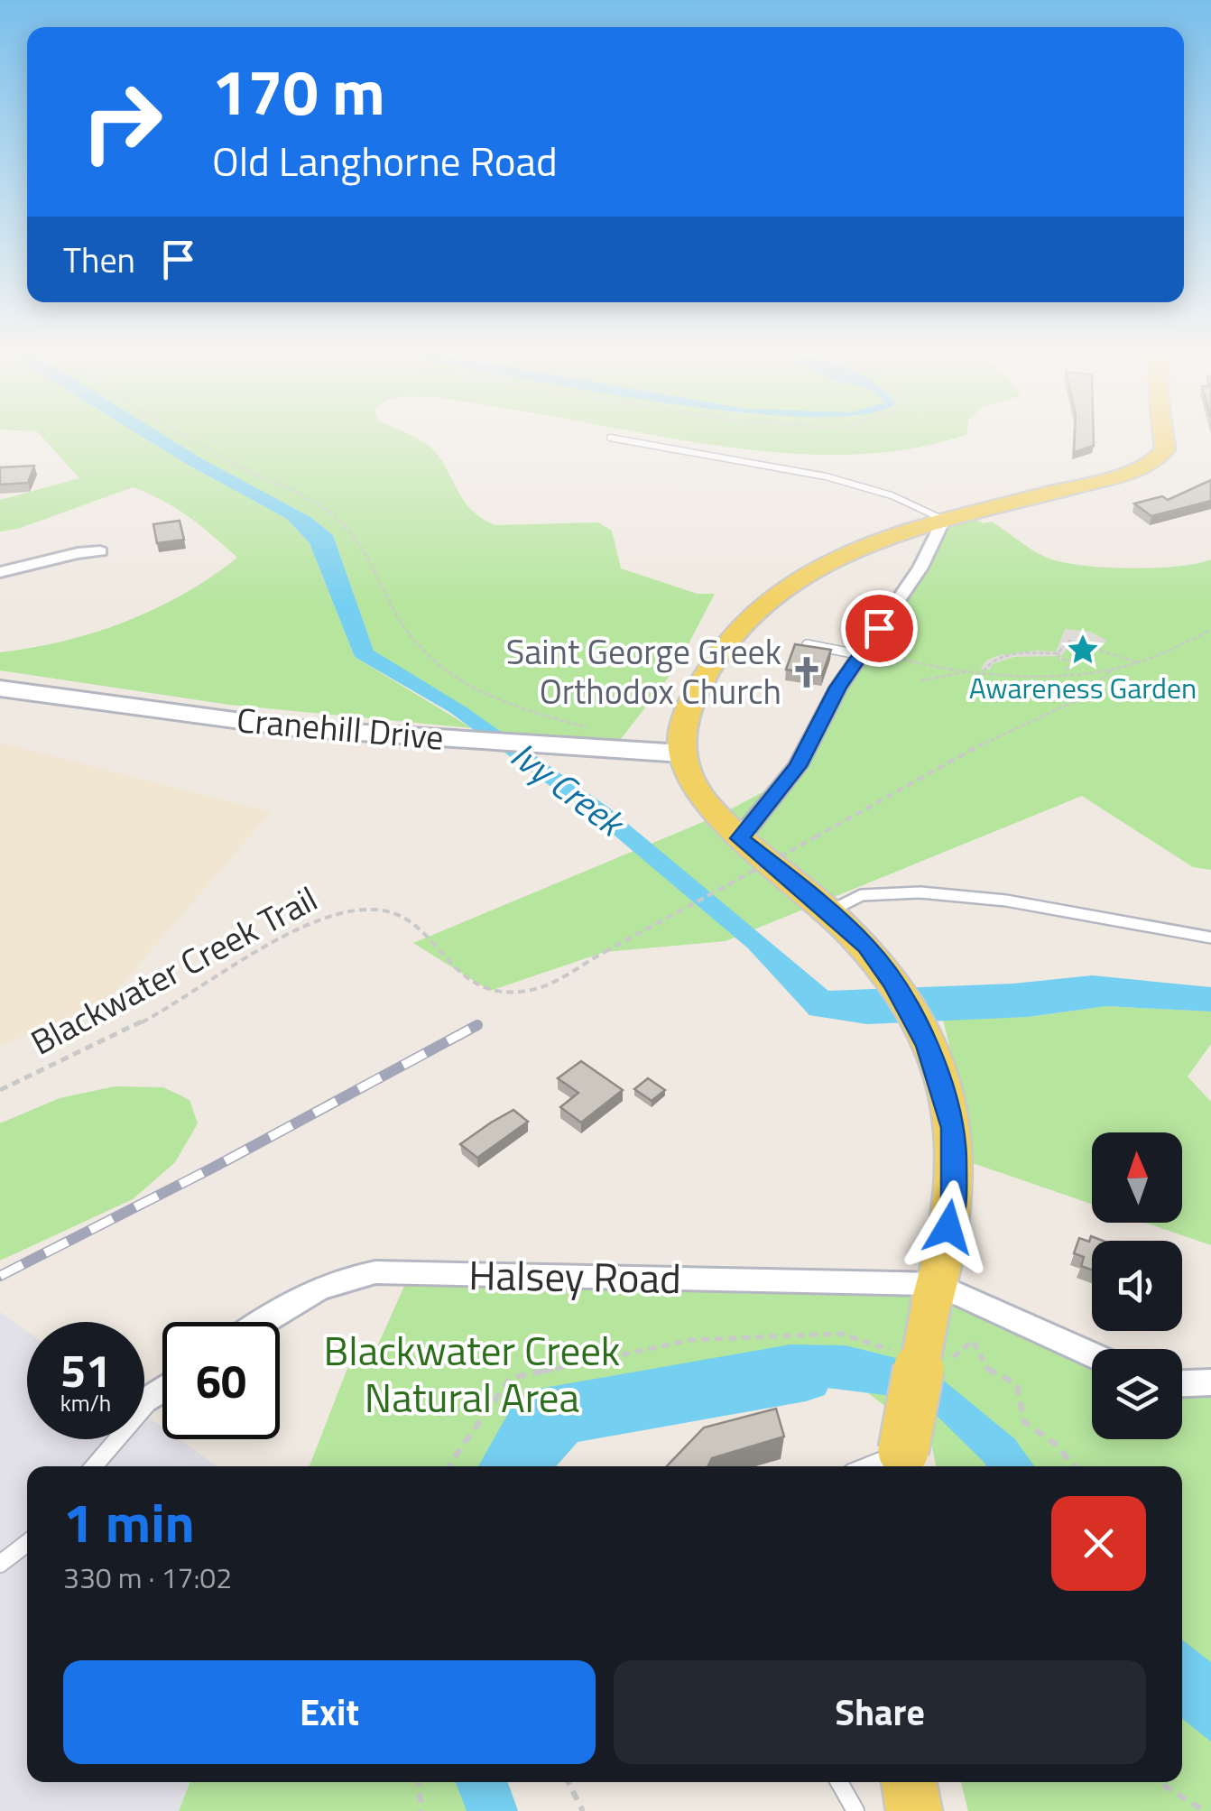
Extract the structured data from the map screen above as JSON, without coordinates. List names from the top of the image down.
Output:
{
  "streets": {
    "main road": ["Cranehill Drive"],
    "street": ["Halsey Road"],
    "path": ["Blackwater Creek Trail"]
  },
  "water": ["Ivy Creek"],
  "parks": ["Blackwater Creek Natural Area"],
  "places": {
    "place": ["Awareness Garden"],
    "church": ["Saint George Greek Orthodox Church"]
  },
  "north": "top",
  "page": {
    "turn": ["170 m", "Old Langhorne Road"],
    "then": "Then",
    "speed": "51 km/h",
    "limit": "60",
    "heading": ["1 min", "330 m · 17:02"],
    "buttons": ["Exit", "Share"]
  }
}
